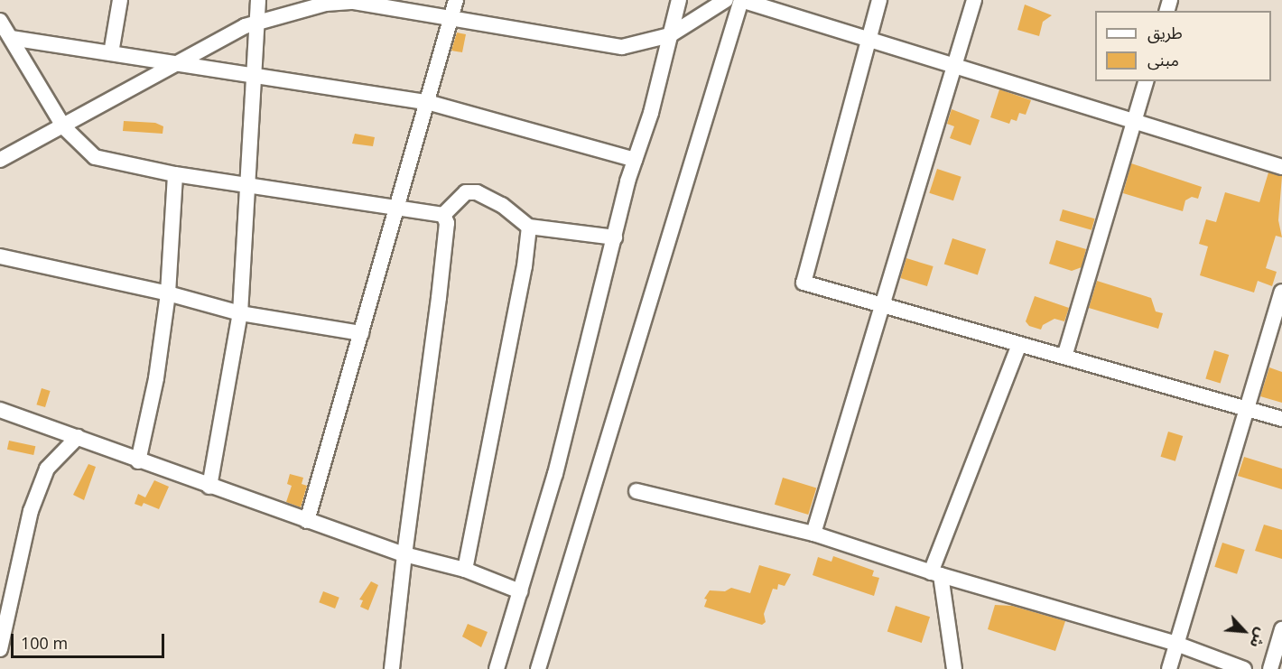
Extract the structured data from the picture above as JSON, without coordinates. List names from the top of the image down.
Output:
{
  "legend": ["طريق", "مبنى"],
  "scale_bar": "100 m",
  "north": "bottom right"
}
